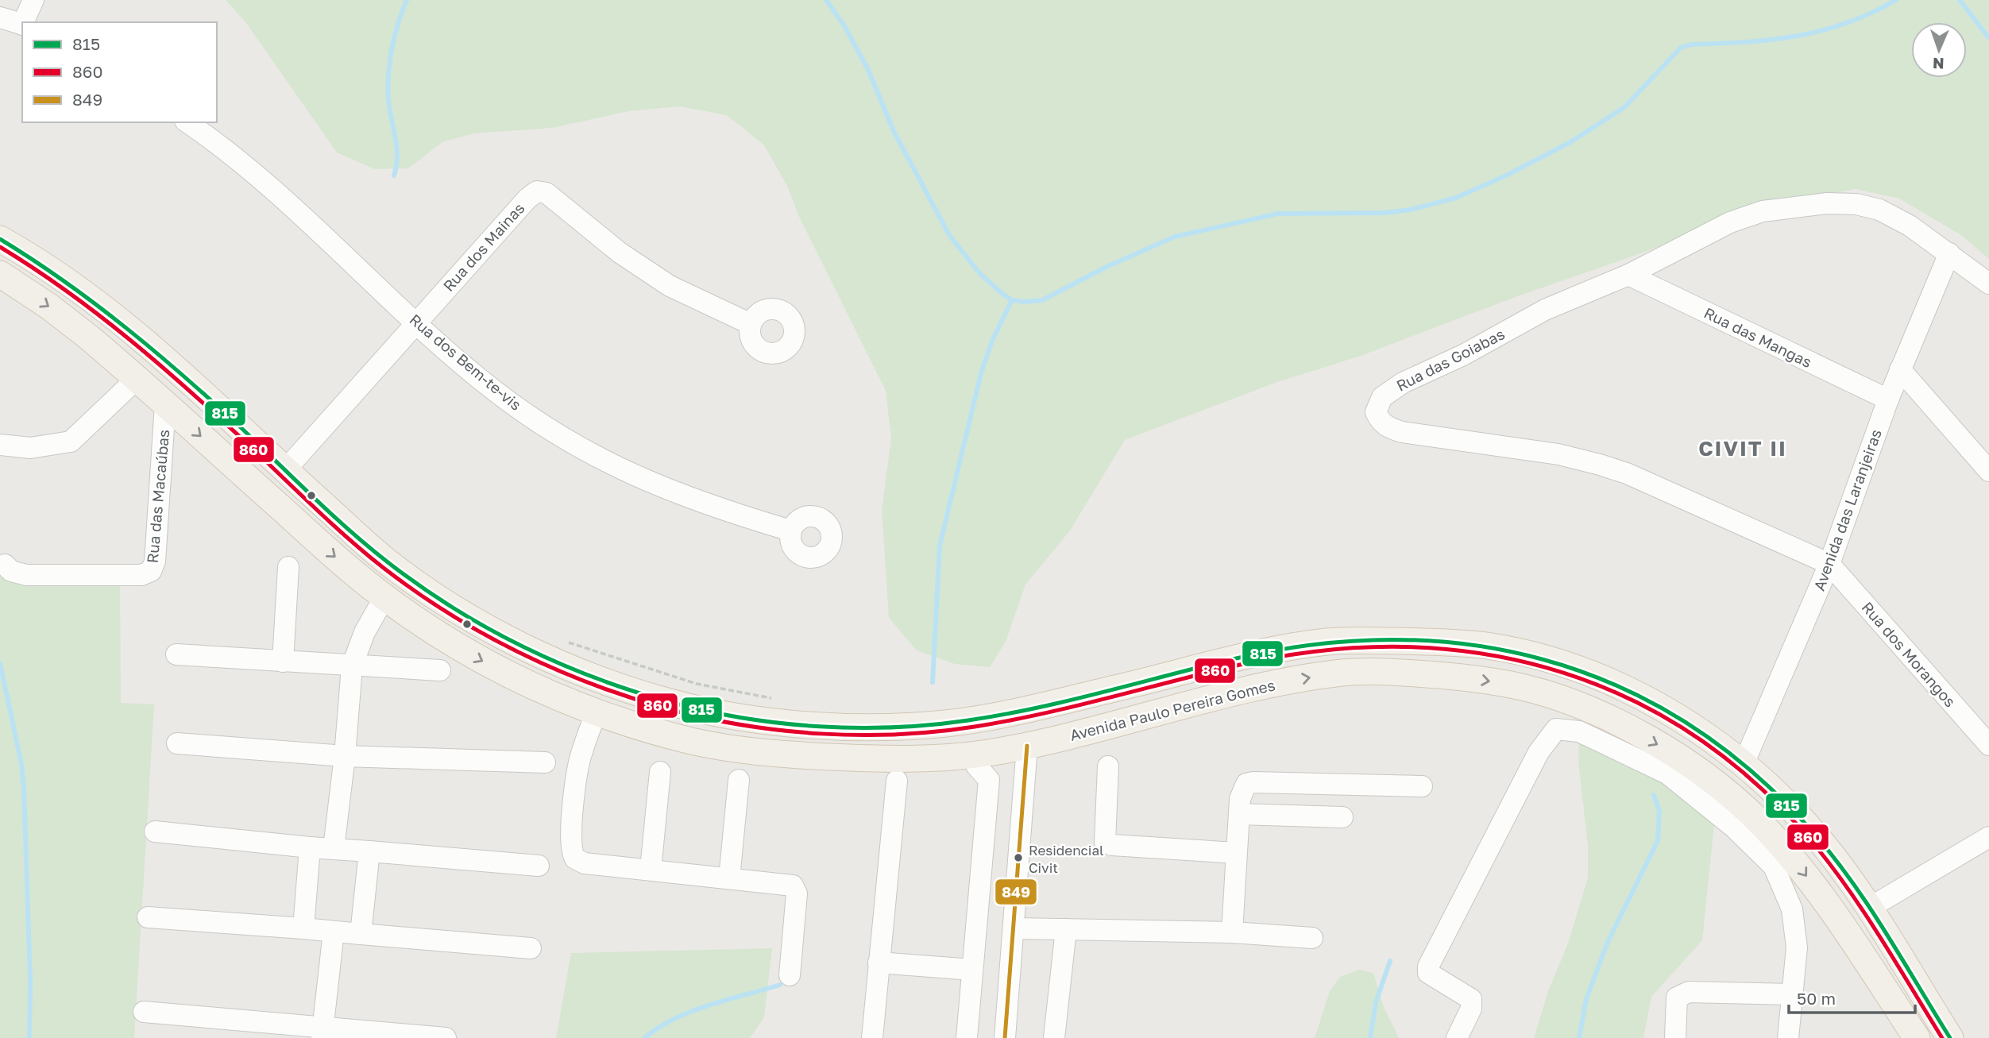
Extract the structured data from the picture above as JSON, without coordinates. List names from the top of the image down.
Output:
{
  "streets": {
    "main road": ["Avenida Paulo Pereira Gomes"],
    "street": [
      "Rua dos Mainas",
      "Rua das Mangas",
      "Rua das Goiabas",
      "Rua dos Bem-te-vis",
      "Rua das Macaúbas",
      "Avenida das Laranjeiras",
      "Rua dos Morangos"
    ]
  },
  "crossings": [
    ["Rua dos Mainas", "Rua dos Bem-te-vis"],
    ["Rua das Mangas", "Rua das Goiabas"],
    ["Rua das Mangas", "Avenida das Laranjeiras"],
    ["Rua das Goiabas", "Avenida das Laranjeiras"],
    ["Rua das Goiabas", "Rua dos Morangos"],
    ["Rua das Macaúbas", "Avenida Paulo Pereira Gomes"],
    ["Avenida das Laranjeiras", "Rua dos Morangos"]
  ],
  "districts": ["CIVIT II"],
  "places": ["Residencial Civit"],
  "lines": ["transit line 815", "transit line 860", "transit line 849"],
  "legend": ["815", "860", "849"],
  "scale_bar": "50 m",
  "north": "bottom"
}
